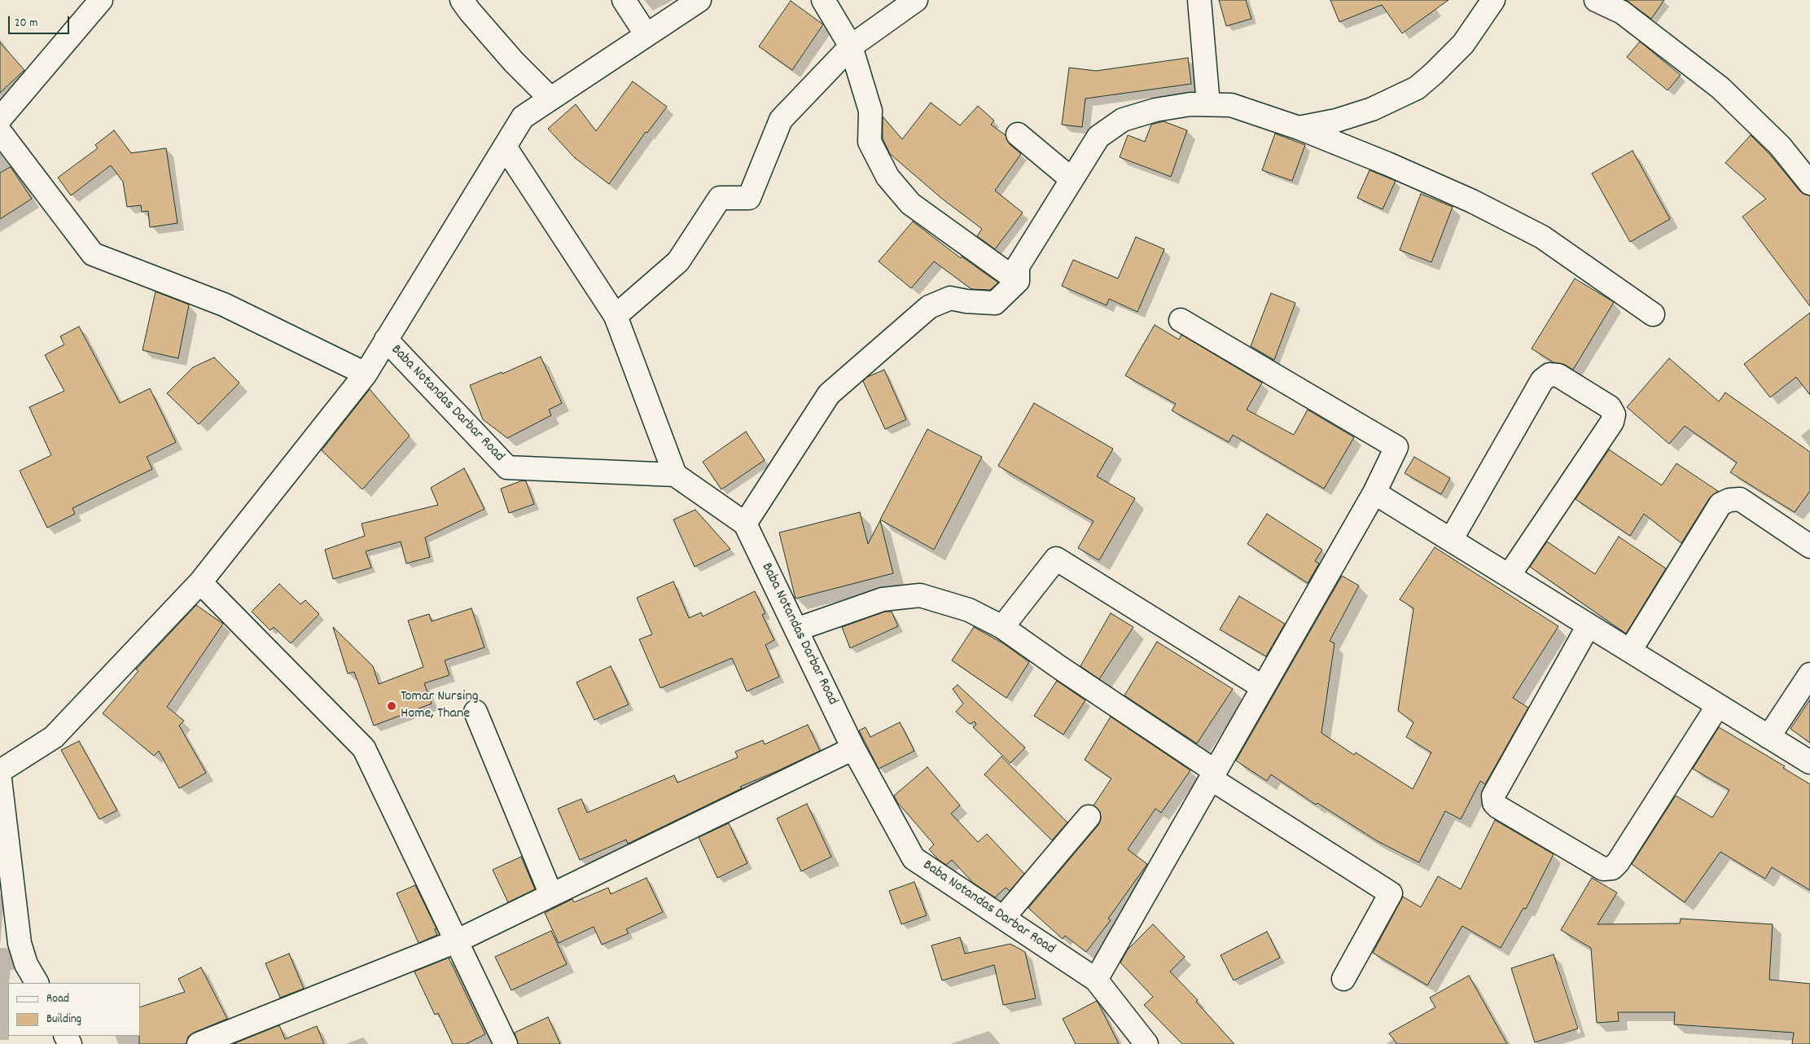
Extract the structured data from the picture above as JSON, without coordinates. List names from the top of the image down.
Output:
{
  "streets": {
    "street": ["Baba Notandas Darbar Road"]
  },
  "places": ["Tomar Nursing Home, Thane"],
  "legend": ["Road", "Building"],
  "scale_bar": "20 m"
}
